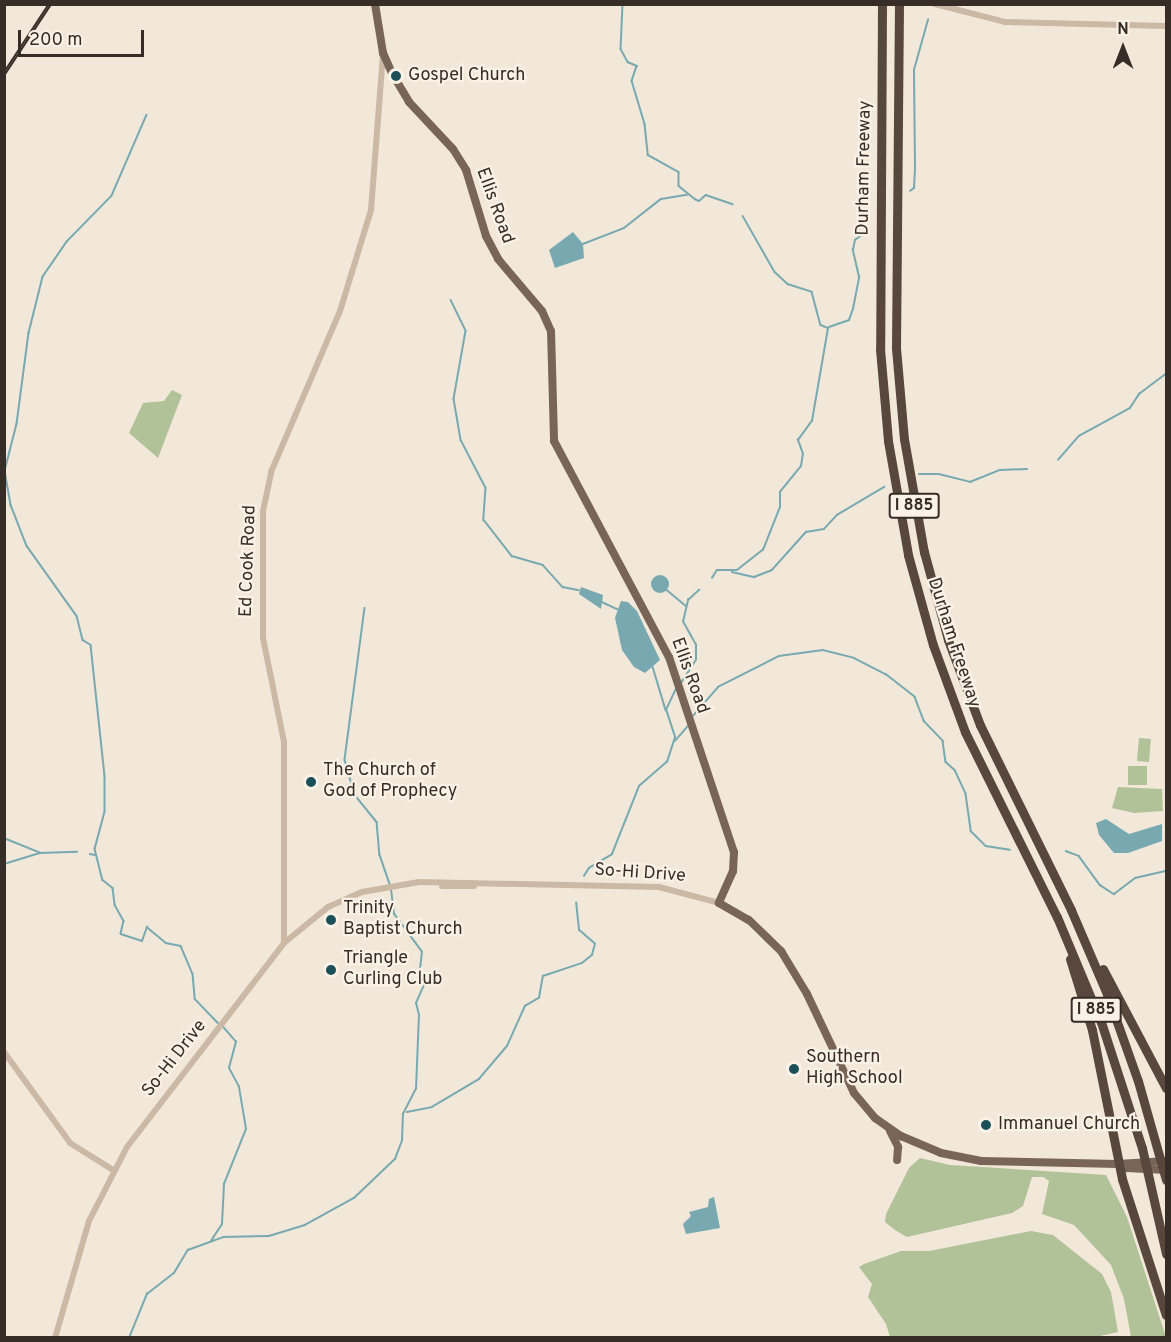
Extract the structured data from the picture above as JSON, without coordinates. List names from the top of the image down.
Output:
{
  "streets": {
    "highway": ["Durham Freeway", "I 885"],
    "main road": ["Ellis Road"],
    "street": ["Ed Cook Road", "So-Hi Drive"]
  },
  "crossings": [
    ["Ellis Road", "Ed Cook Road"],
    ["Ellis Road", "So-Hi Drive"],
    ["Ed Cook Road", "So-Hi Drive"]
  ],
  "places": [
    "Gospel Church",
    "The Church of God of Prophecy",
    "Trinity Baptist Church",
    "Triangle Curling Club",
    "Southern High School",
    "Immanuel Church"
  ],
  "scale_bar": "200 m",
  "north": "top"
}
